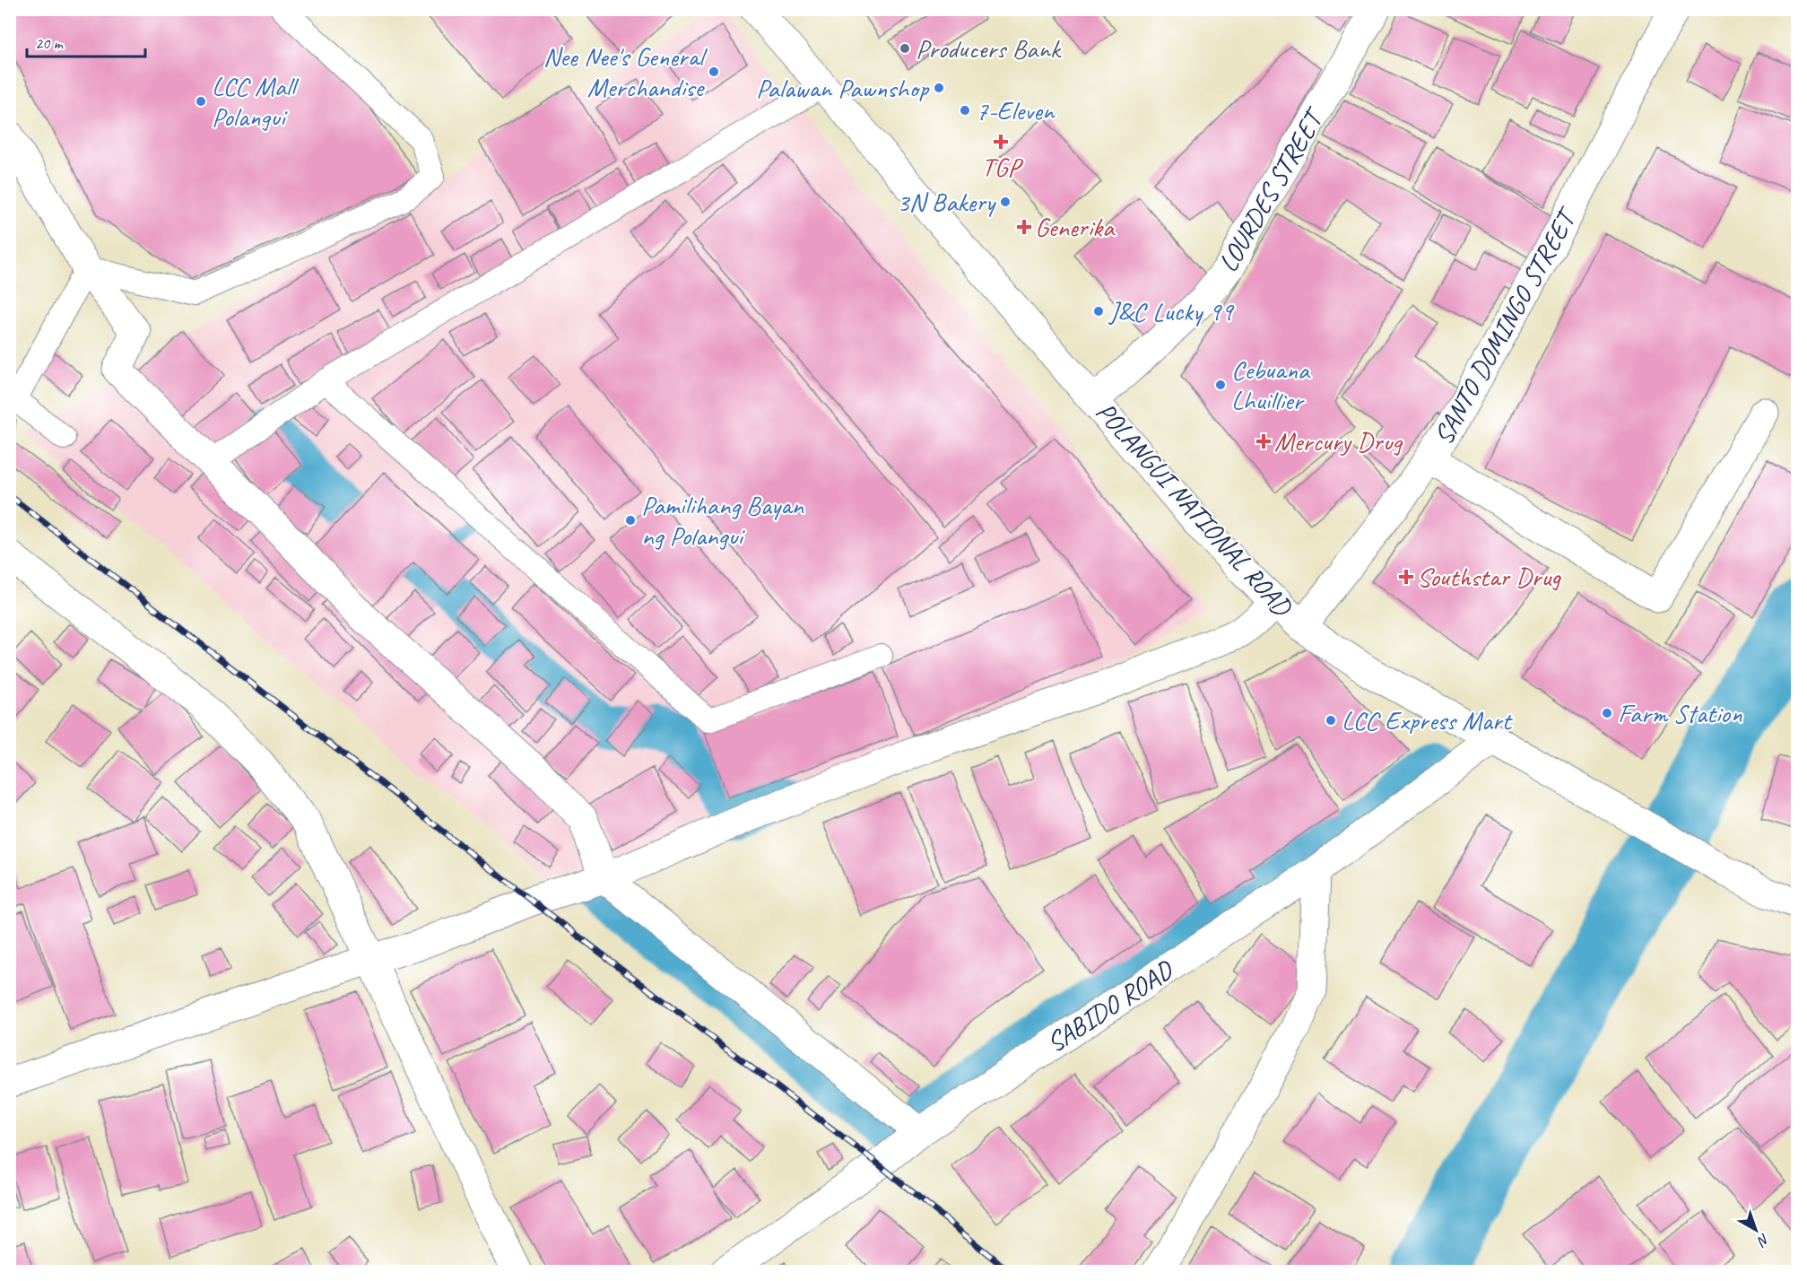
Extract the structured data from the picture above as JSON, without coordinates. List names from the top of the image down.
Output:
{
  "streets": {
    "street": [
      "LOURDES STREET",
      "SANTO DOMINGO STREET",
      "POLANGUI NATIONAL ROAD",
      "SABIDO ROAD"
    ]
  },
  "crossings": [
    ["LOURDES STREET", "POLANGUI NATIONAL ROAD"],
    ["SANTO DOMINGO STREET", "POLANGUI NATIONAL ROAD"],
    ["POLANGUI NATIONAL ROAD", "SABIDO ROAD"]
  ],
  "places": {
    "other": [
      "Producers Bank",
      "Nee Nee's General Merchandise",
      "Palawan Pawnshop",
      "LCC Mall Polangui",
      "7-Eleven",
      "3N Bakery",
      "J&C Lucky 99",
      "Cebuana Lhuillier",
      "Pamilihang Bayan ng Polangui",
      "Farm Station",
      "LCC Express Mart"
    ],
    "health": [
      "TGP",
      "Generika",
      "Mercury Drug",
      "Southstar Drug"
    ]
  },
  "scale_bar": "20 m",
  "north": "bottom right"
}
